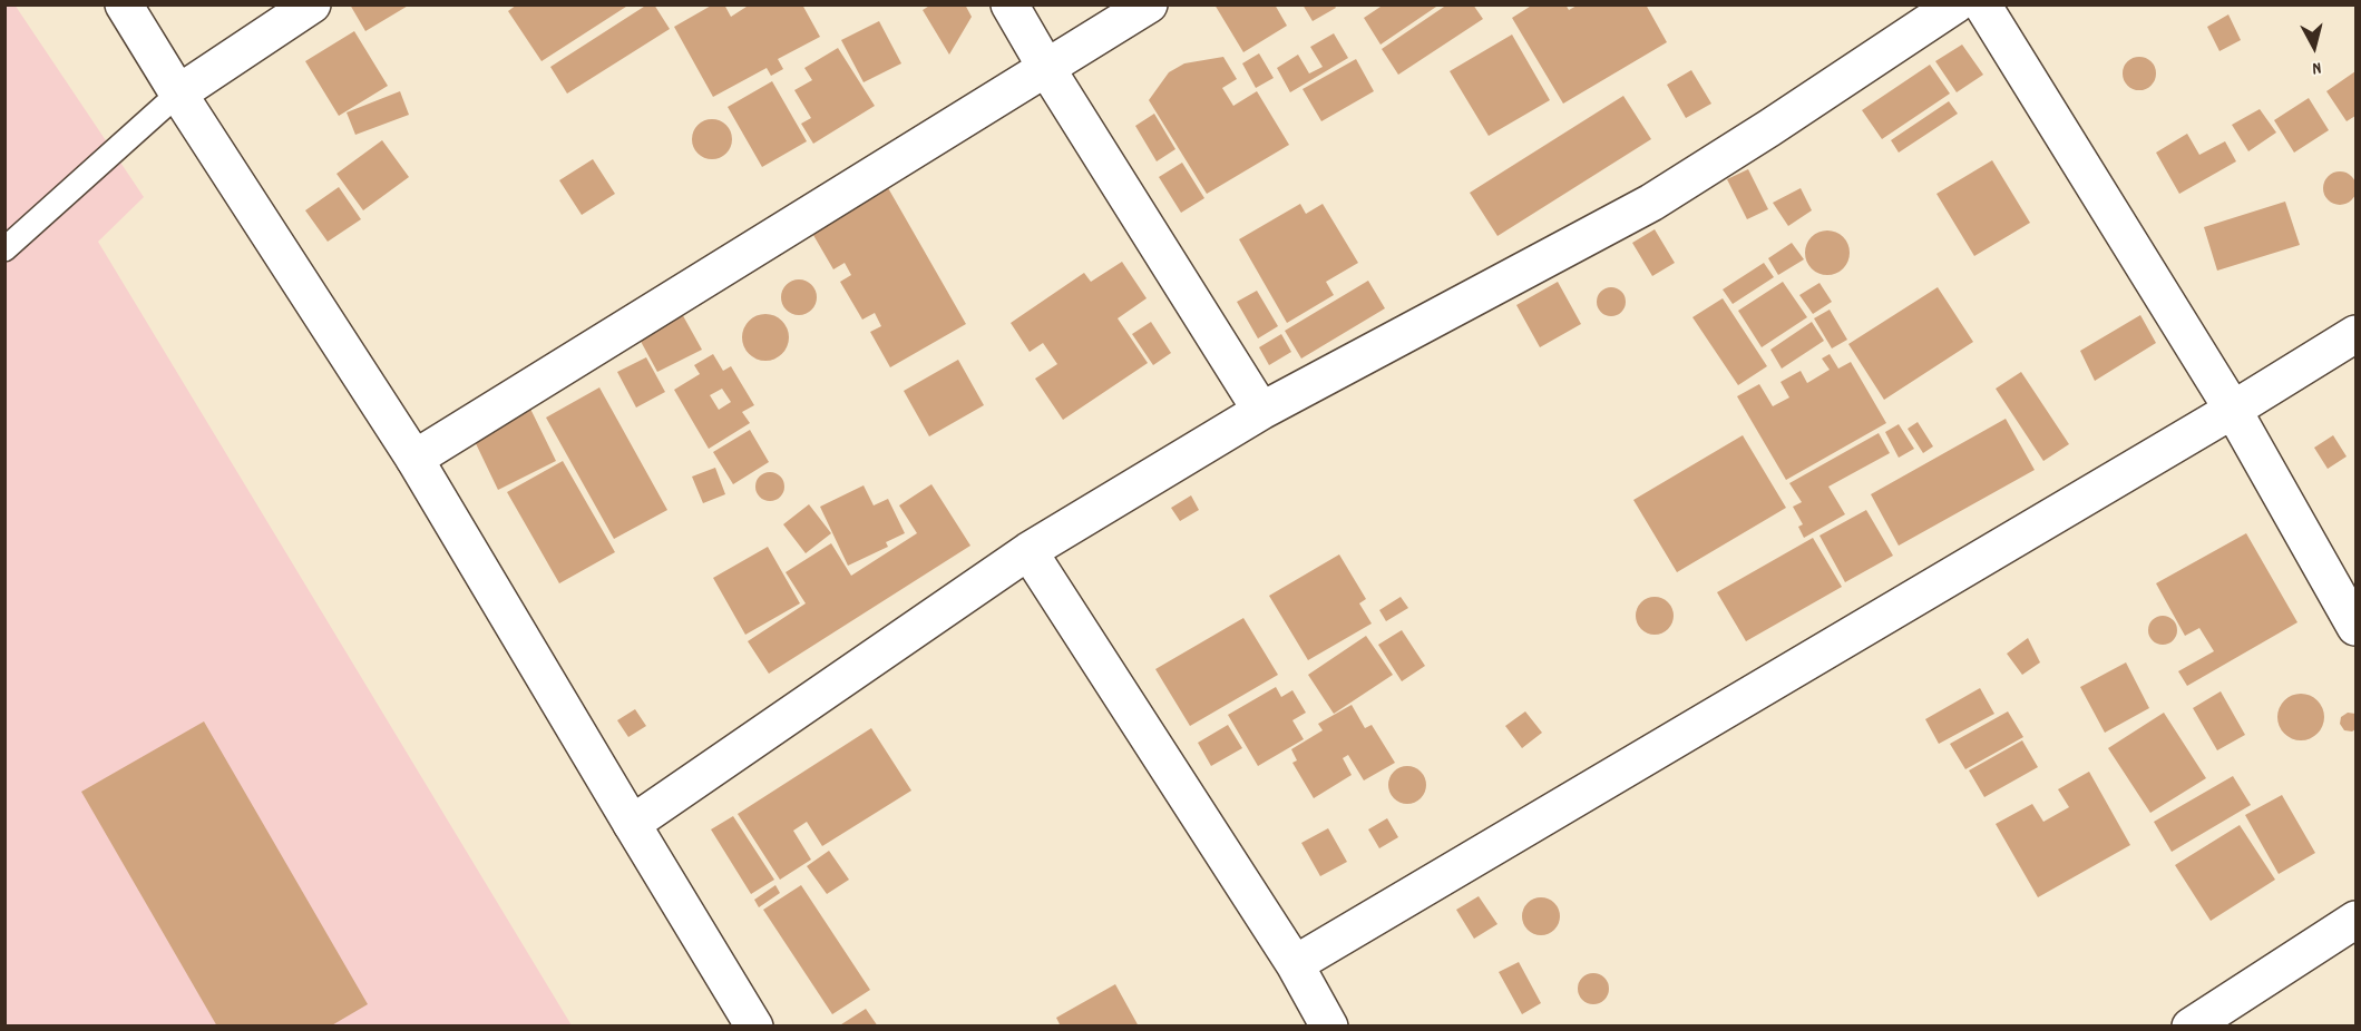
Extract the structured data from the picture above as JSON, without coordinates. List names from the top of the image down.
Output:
{
  "north": "bottom"
}
